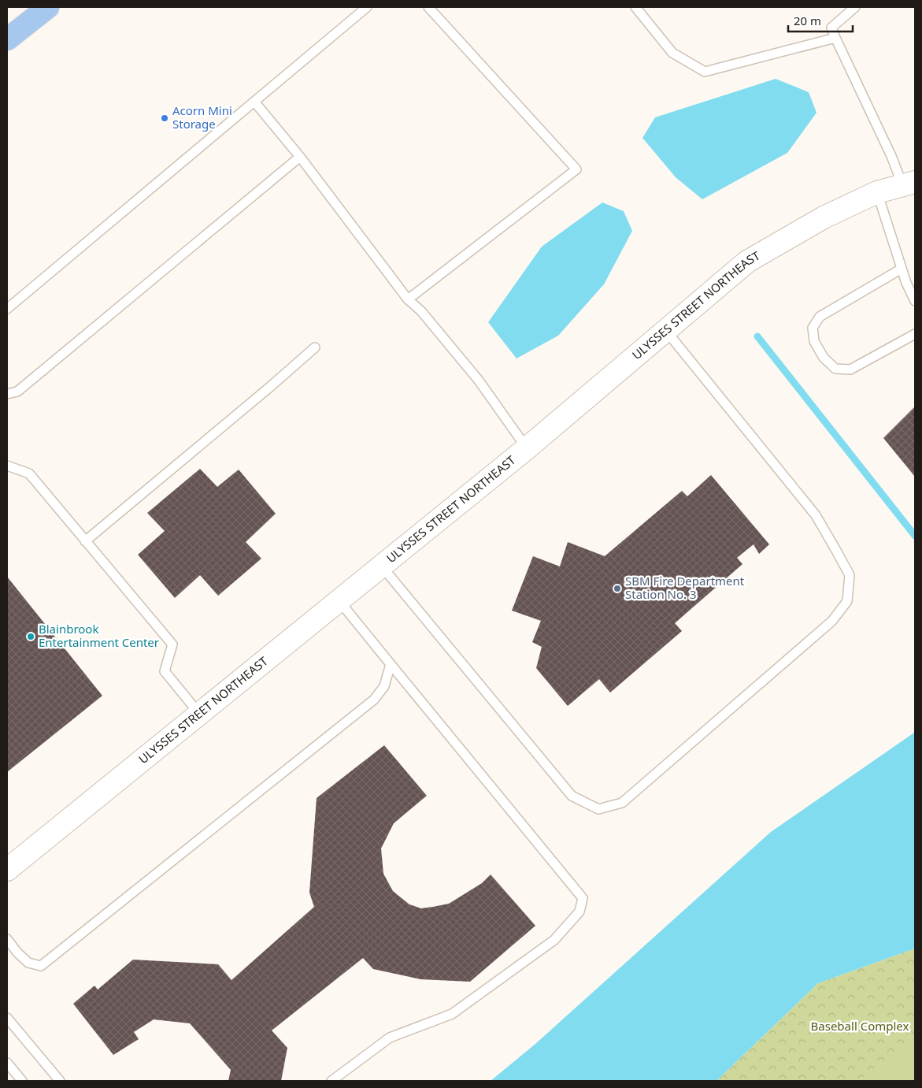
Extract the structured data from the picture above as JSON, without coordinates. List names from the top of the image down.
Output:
{
  "streets": {
    "street": ["ULYSSES STREET NORTHEAST"]
  },
  "parks": ["Baseball Complex"],
  "places": ["Acorn Mini Storage", "SBM Fire Department Station No. 3", "Blainbrook Entertainment Center"],
  "scale_bar": "20 m"
}
